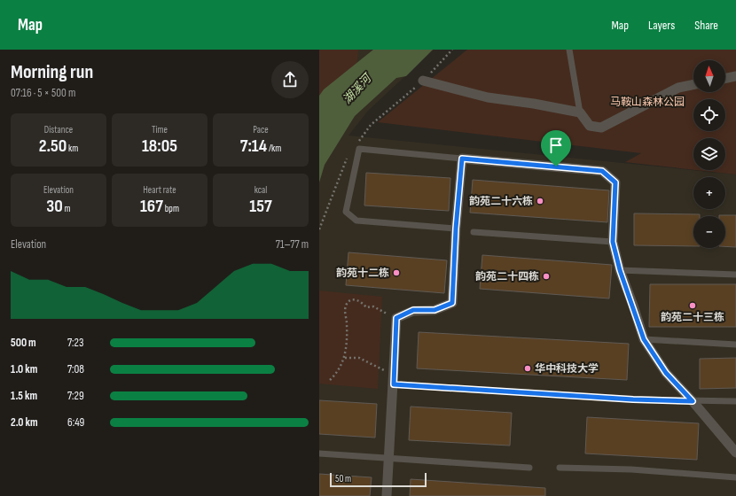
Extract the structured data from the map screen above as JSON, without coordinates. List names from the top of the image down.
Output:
{
  "water": ["湖溪河"],
  "parks": ["马鞍山森林公园"],
  "places": [
    "韵苑二十六栋",
    "韵苑十二栋",
    "韵苑二十四栋",
    "韵苑二十三栋",
    "华中科技大学"
  ],
  "scale_bar": "50 m",
  "north": "top",
  "page": {
    "header": "Map",
    "nav": ["Map", "Layers", "Share"],
    "heading": ["Morning run", "07:16 · 5 × 500 m"],
    "map_buttons": ["+", "−"],
    "stats": [
      ["Distance", "2.50 km"],
      ["Time", "18:05"],
      ["Pace", "7:14 /km"],
      ["Elevation", "30 m"],
      ["Heart rate", "167 bpm"],
      ["kcal", "157"]
    ],
    "chart": ["Elevation", "71–77 m"],
    "list": [
      {
        "name": "500 m",
        "note": "7:23"
      },
      {
        "name": "1.0 km",
        "note": "7:08"
      },
      {
        "name": "1.5 km",
        "note": "7:29"
      },
      {
        "name": "2.0 km",
        "note": "6:49"
      }
    ],
    "scale": "50 m"
  }
}
